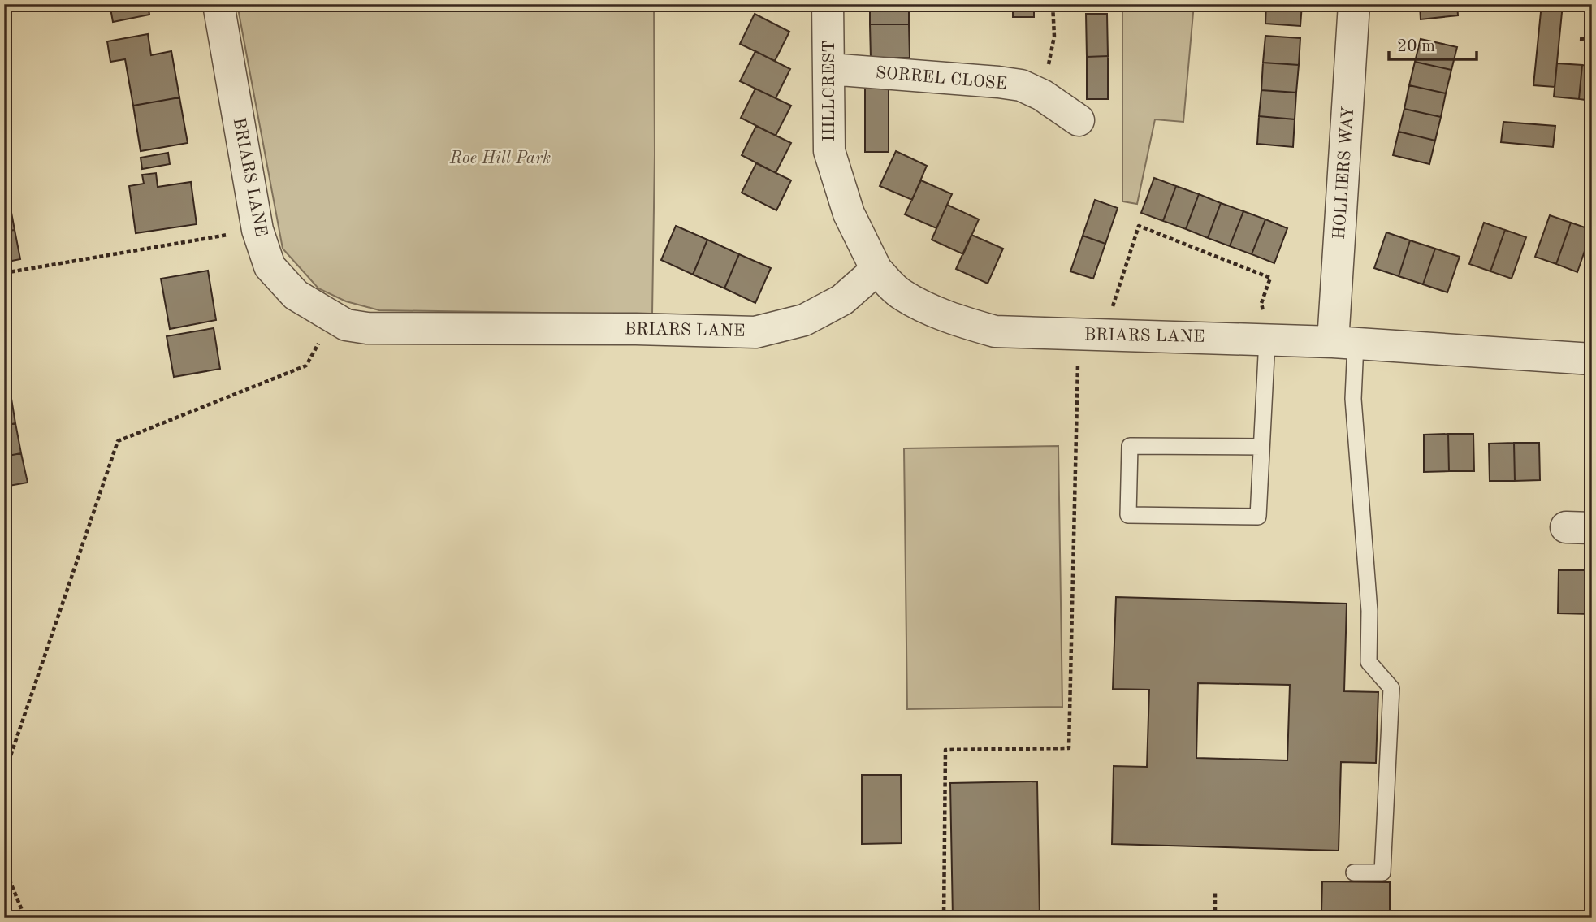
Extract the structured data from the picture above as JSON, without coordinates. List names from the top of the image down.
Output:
{
  "streets": {
    "street": [
      "SORREL CLOSE",
      "HILLCREST",
      "HOLLIERS WAY",
      "BRIARS LANE"
    ]
  },
  "crossings": [
    ["SORREL CLOSE", "HILLCREST"],
    ["HILLCREST", "BRIARS LANE"],
    ["HOLLIERS WAY", "BRIARS LANE"]
  ],
  "parks": ["Roe Hill Park"],
  "scale_bar": "20 m"
}
